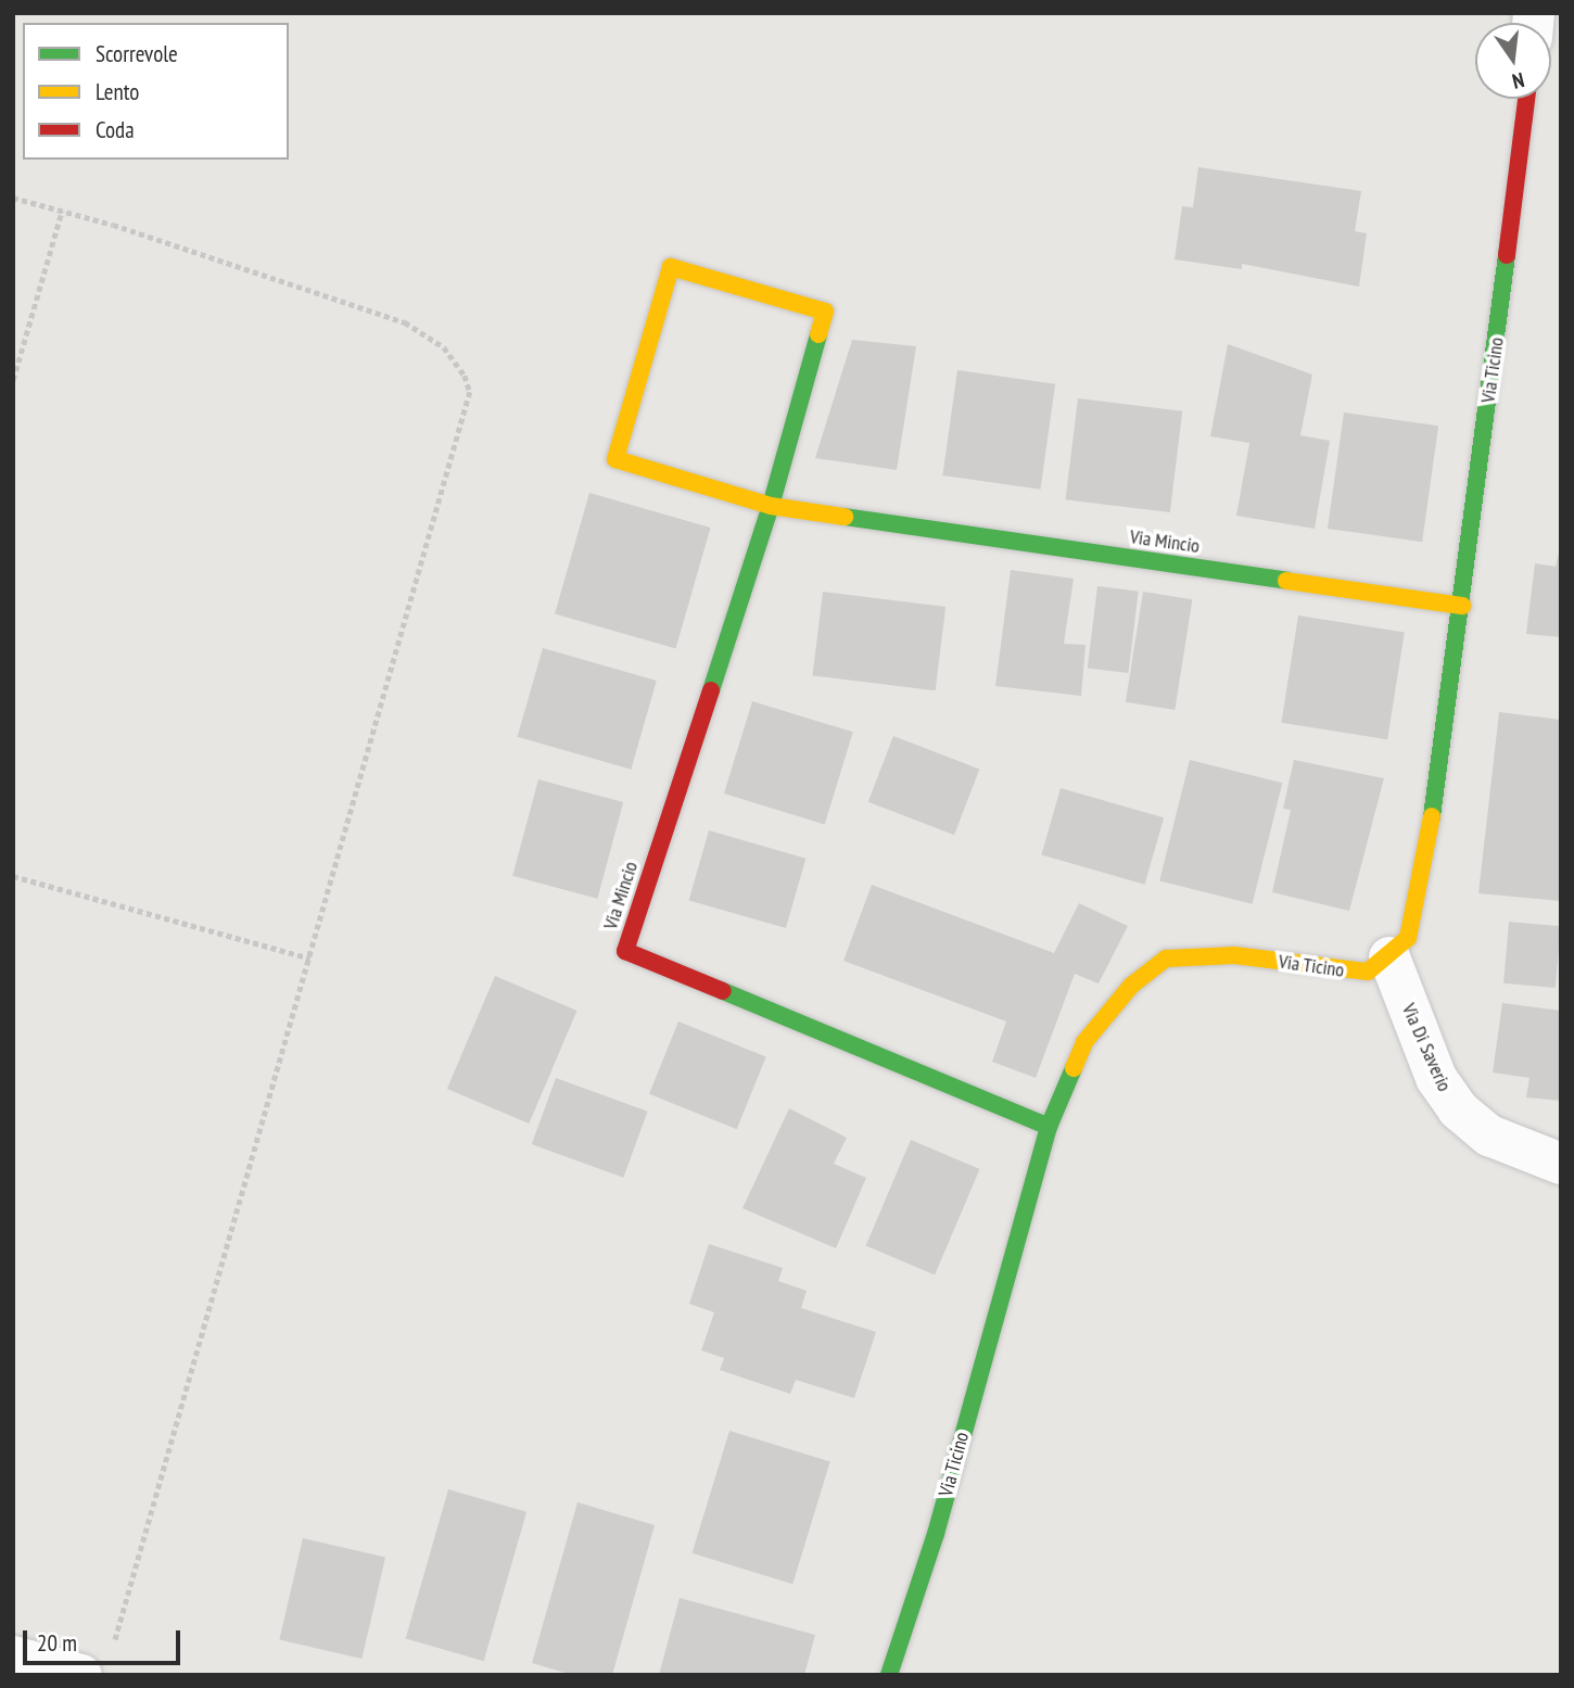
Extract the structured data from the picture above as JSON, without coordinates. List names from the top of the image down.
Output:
{
  "streets": {
    "street": ["Via Ticino", "Via Mincio", "Via Di Saverio"]
  },
  "crossings": [
    ["Via Ticino", "Via Mincio"],
    ["Via Ticino", "Via Di Saverio"]
  ],
  "legend": ["Scorrevole", "Lento", "Coda"],
  "scale_bar": "20 m",
  "north": "bottom"
}
